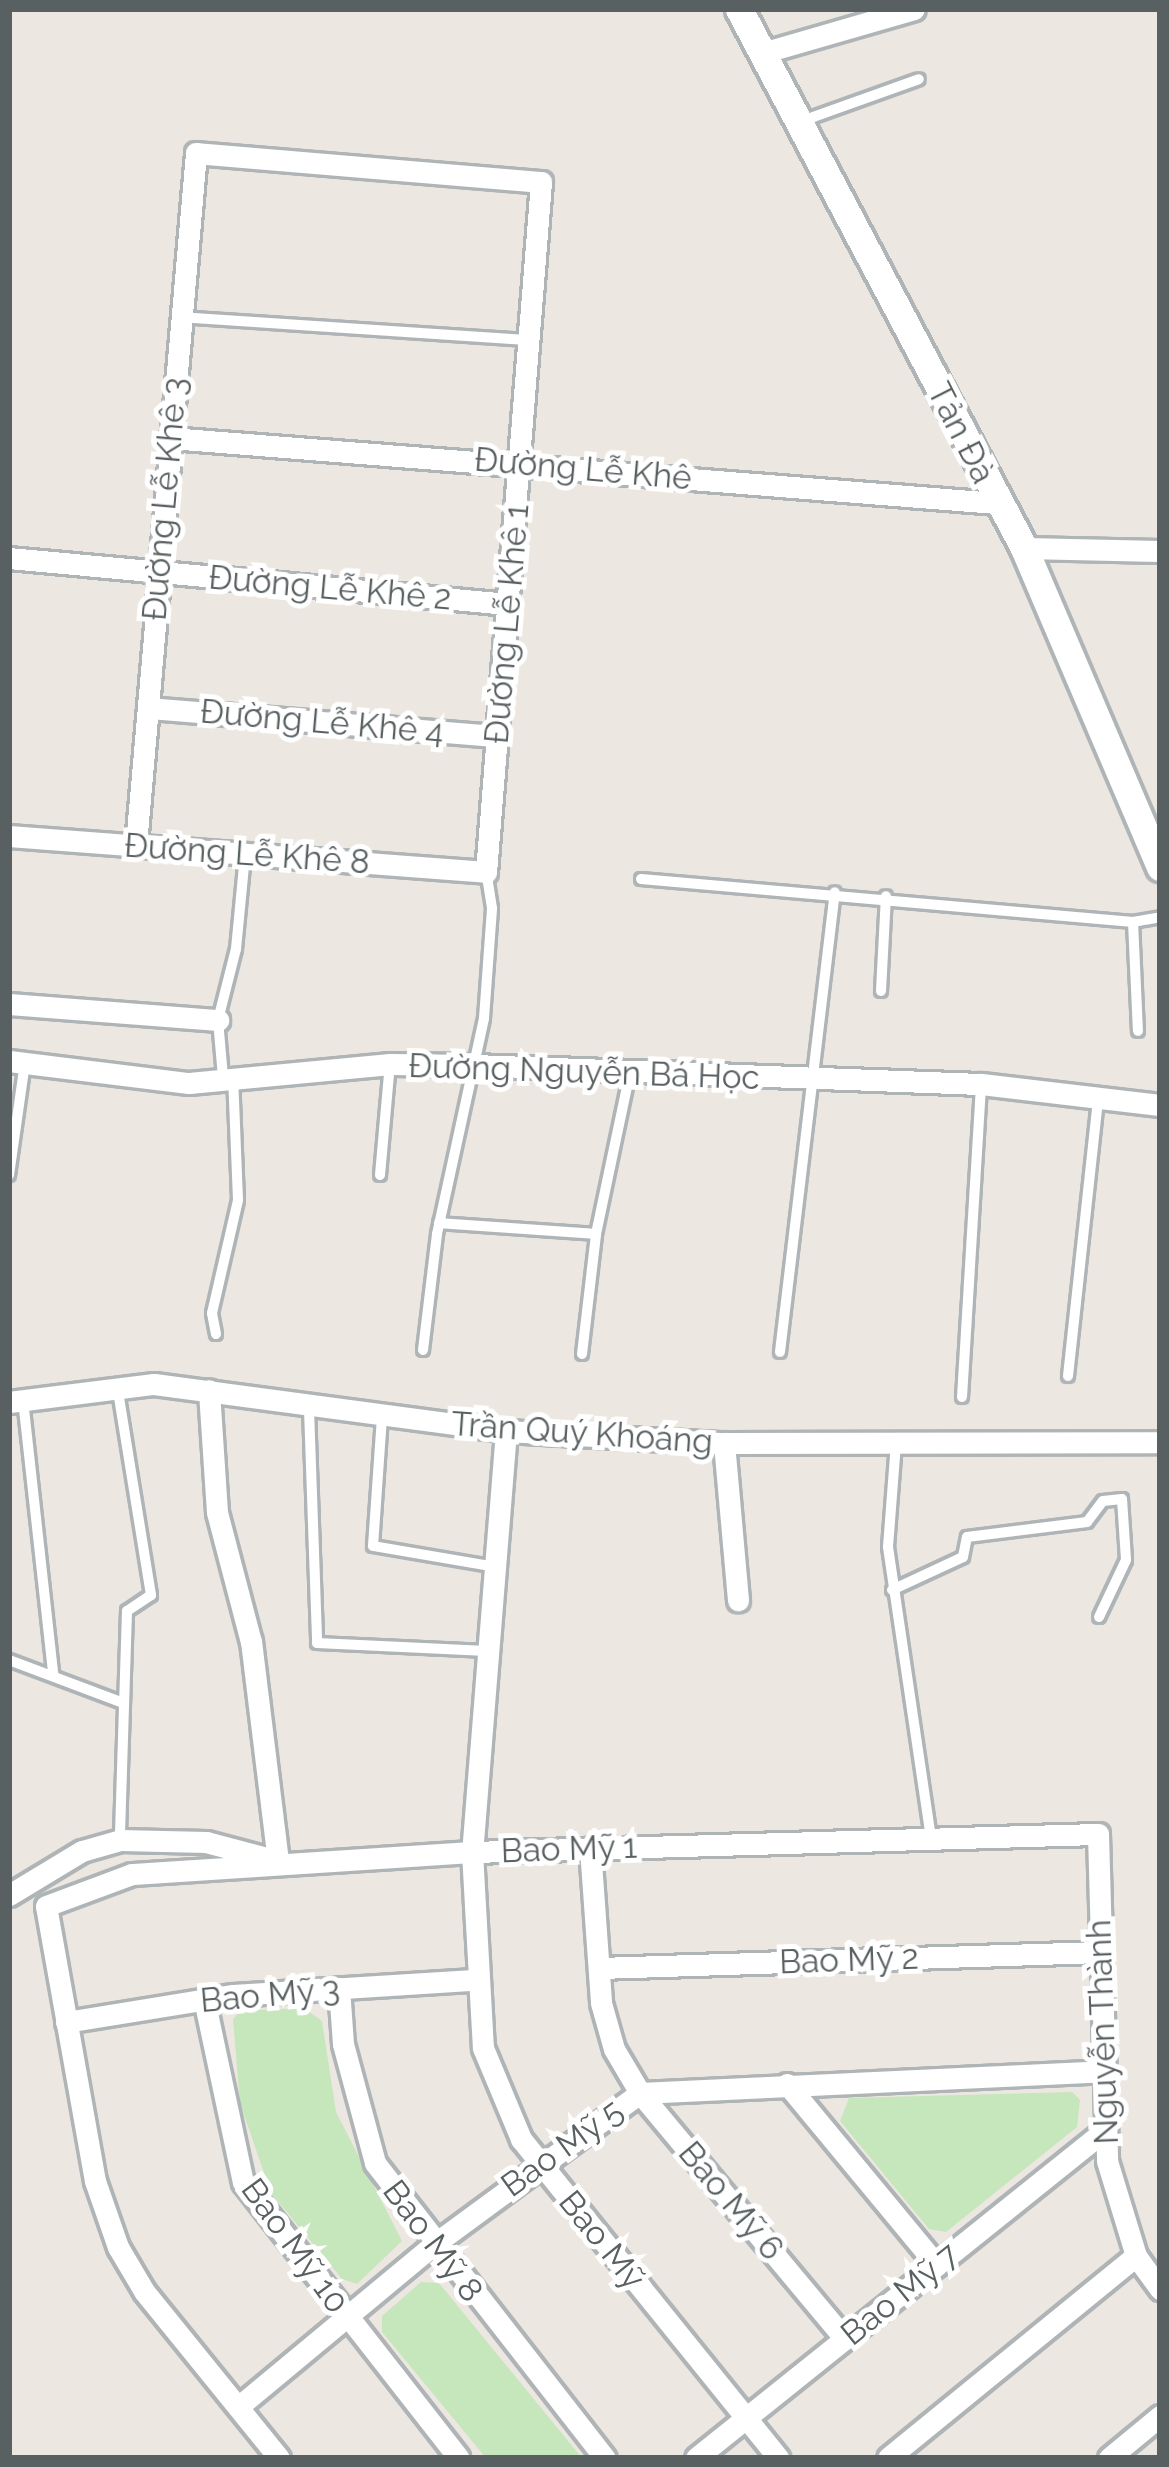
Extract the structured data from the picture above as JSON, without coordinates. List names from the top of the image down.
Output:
{
  "streets": {
    "main road": ["Tản Đà"],
    "street": [
      "Đường Lễ Khê",
      "Đường Lễ Khê 3",
      "Đường Lễ Khê 2",
      "Đường Lễ Khê 1",
      "Đường Lễ Khê 4",
      "Đường Lễ Khê 8",
      "Đường Nguyễn Bá Học",
      "Trần Quý Khoáng",
      "Bao Mỹ 1",
      "Bao Mỹ 2",
      "Bao Mỹ 3",
      "Nguyễn Thành",
      "Bao Mỹ 5",
      "Bao Mỹ 6",
      "Bao Mỹ",
      "Bao Mỹ 8",
      "Bao Mỹ 10",
      "Bao Mỹ 7"
    ]
  },
  "crossings": [
    ["Tản Đà", "Đường Lễ Khê"],
    ["Đường Lễ Khê", "Đường Lễ Khê 3"],
    ["Đường Lễ Khê", "Đường Lễ Khê 1"],
    ["Đường Lễ Khê 3", "Đường Lễ Khê 2"],
    ["Đường Lễ Khê 3", "Đường Lễ Khê 1"],
    ["Đường Lễ Khê 3", "Đường Lễ Khê 4"],
    ["Đường Lễ Khê 3", "Đường Lễ Khê 8"],
    ["Đường Lễ Khê 2", "Đường Lễ Khê 1"],
    ["Đường Lễ Khê 1", "Đường Lễ Khê 4"],
    ["Đường Lễ Khê 1", "Đường Lễ Khê 8"],
    ["Đường Lễ Khê 1", "Đường Nguyễn Bá Học"],
    ["Trần Quý Khoáng", "Bao Mỹ"],
    ["Bao Mỹ 1", "Bao Mỹ 3"],
    ["Bao Mỹ 1", "Nguyễn Thành"],
    ["Bao Mỹ 1", "Bao Mỹ 6"],
    ["Bao Mỹ 1", "Bao Mỹ"],
    ["Bao Mỹ 2", "Nguyễn Thành"],
    ["Bao Mỹ 2", "Bao Mỹ 6"],
    ["Bao Mỹ 3", "Bao Mỹ"],
    ["Bao Mỹ 3", "Bao Mỹ 8"],
    ["Bao Mỹ 3", "Bao Mỹ 10"],
    ["Nguyễn Thành", "Bao Mỹ 5"],
    ["Nguyễn Thành", "Bao Mỹ 7"],
    ["Bao Mỹ 5", "Bao Mỹ 6"],
    ["Bao Mỹ 5", "Bao Mỹ"],
    ["Bao Mỹ 5", "Bao Mỹ 8"],
    ["Bao Mỹ 5", "Bao Mỹ 10"],
    ["Bao Mỹ 6", "Bao Mỹ 7"],
    ["Bao Mỹ", "Bao Mỹ 7"]
  ]
}
